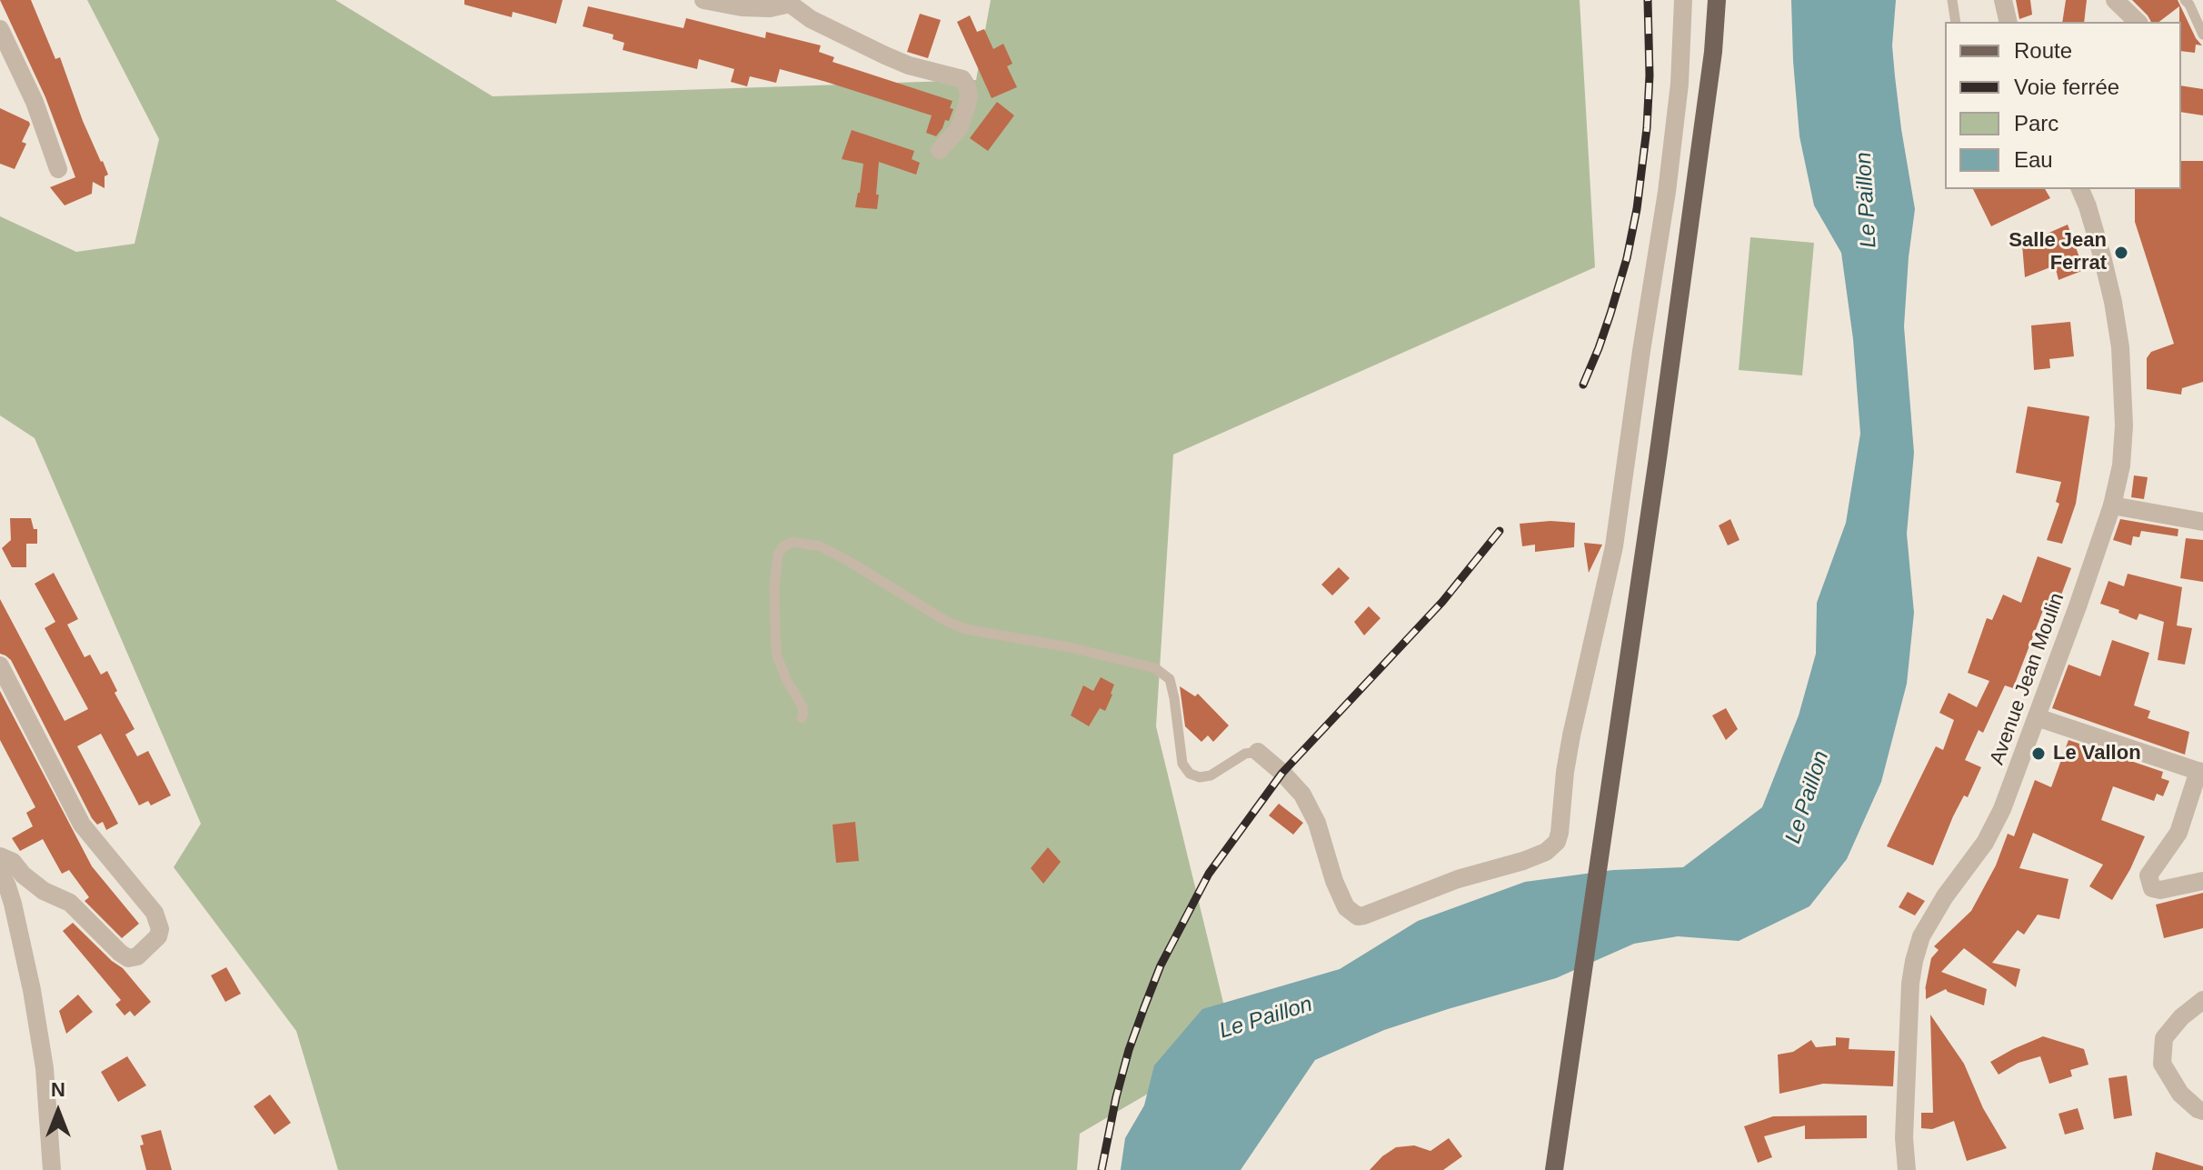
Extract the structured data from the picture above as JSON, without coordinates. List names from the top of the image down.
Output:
{
  "streets": {
    "street": ["Avenue Jean Moulin"]
  },
  "water": ["Le Paillon"],
  "places": ["Salle Jean Ferrat", "Le Vallon"],
  "legend": [
    "Route",
    "Voie ferrée",
    "Parc",
    "Eau"
  ],
  "north": "top"
}
